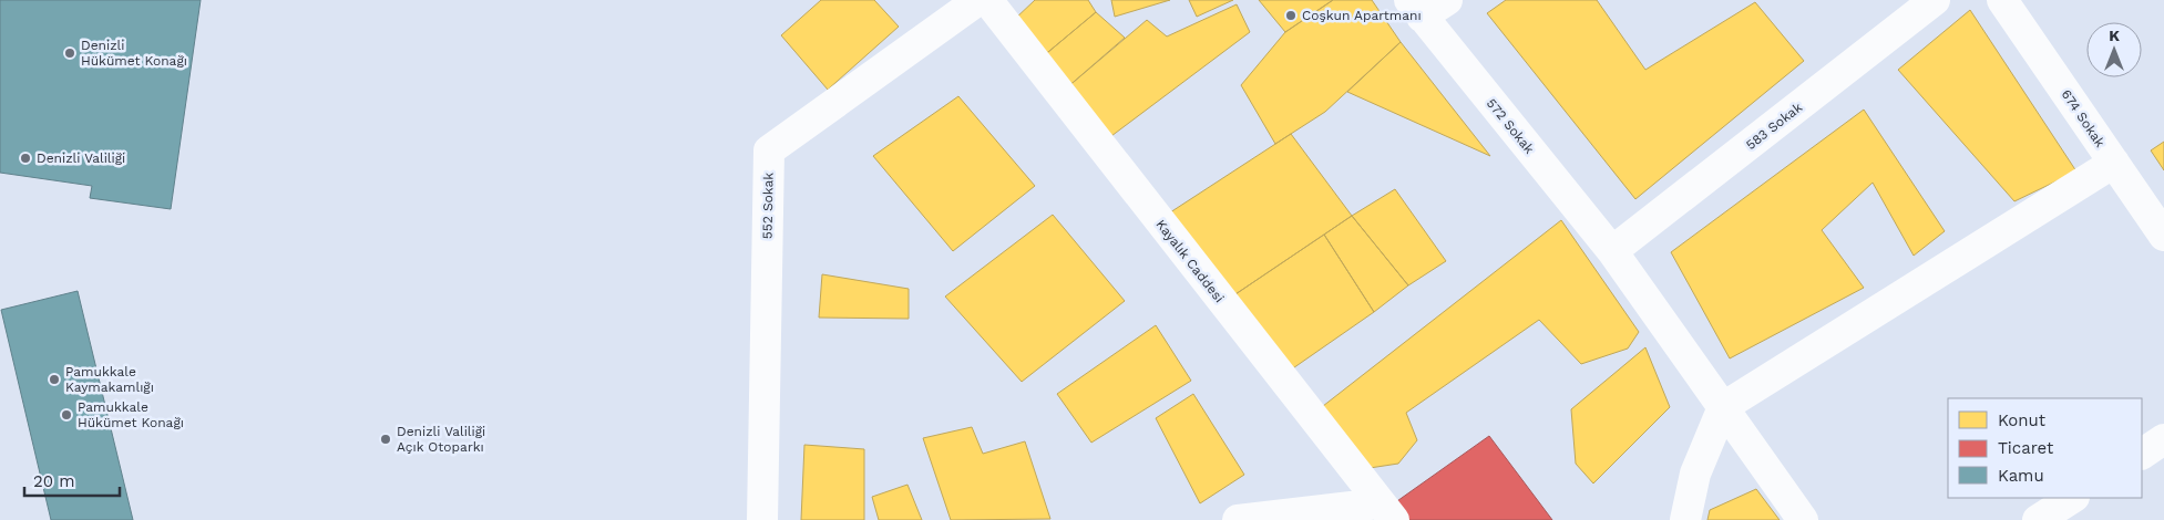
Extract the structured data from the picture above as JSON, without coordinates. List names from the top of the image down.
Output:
{
  "streets": {
    "street": [
      "674 Sokak",
      "572 Sokak",
      "583 Sokak",
      "552 Sokak",
      "Kayalık Caddesi"
    ]
  },
  "crossings": [
    ["572 Sokak", "583 Sokak"]
  ],
  "places": [
    "Coşkun Apartmanı",
    "Denizli Hükümet Konağı",
    "Denizli Valiliği",
    "Pamukkale Kaymakamlığı",
    "Pamukkale Hükümet Konağı",
    "Denizli Valiliği Açık Otoparkı"
  ],
  "legend": ["Konut", "Ticaret", "Kamu"],
  "scale_bar": "20 m",
  "north": "top"
}
